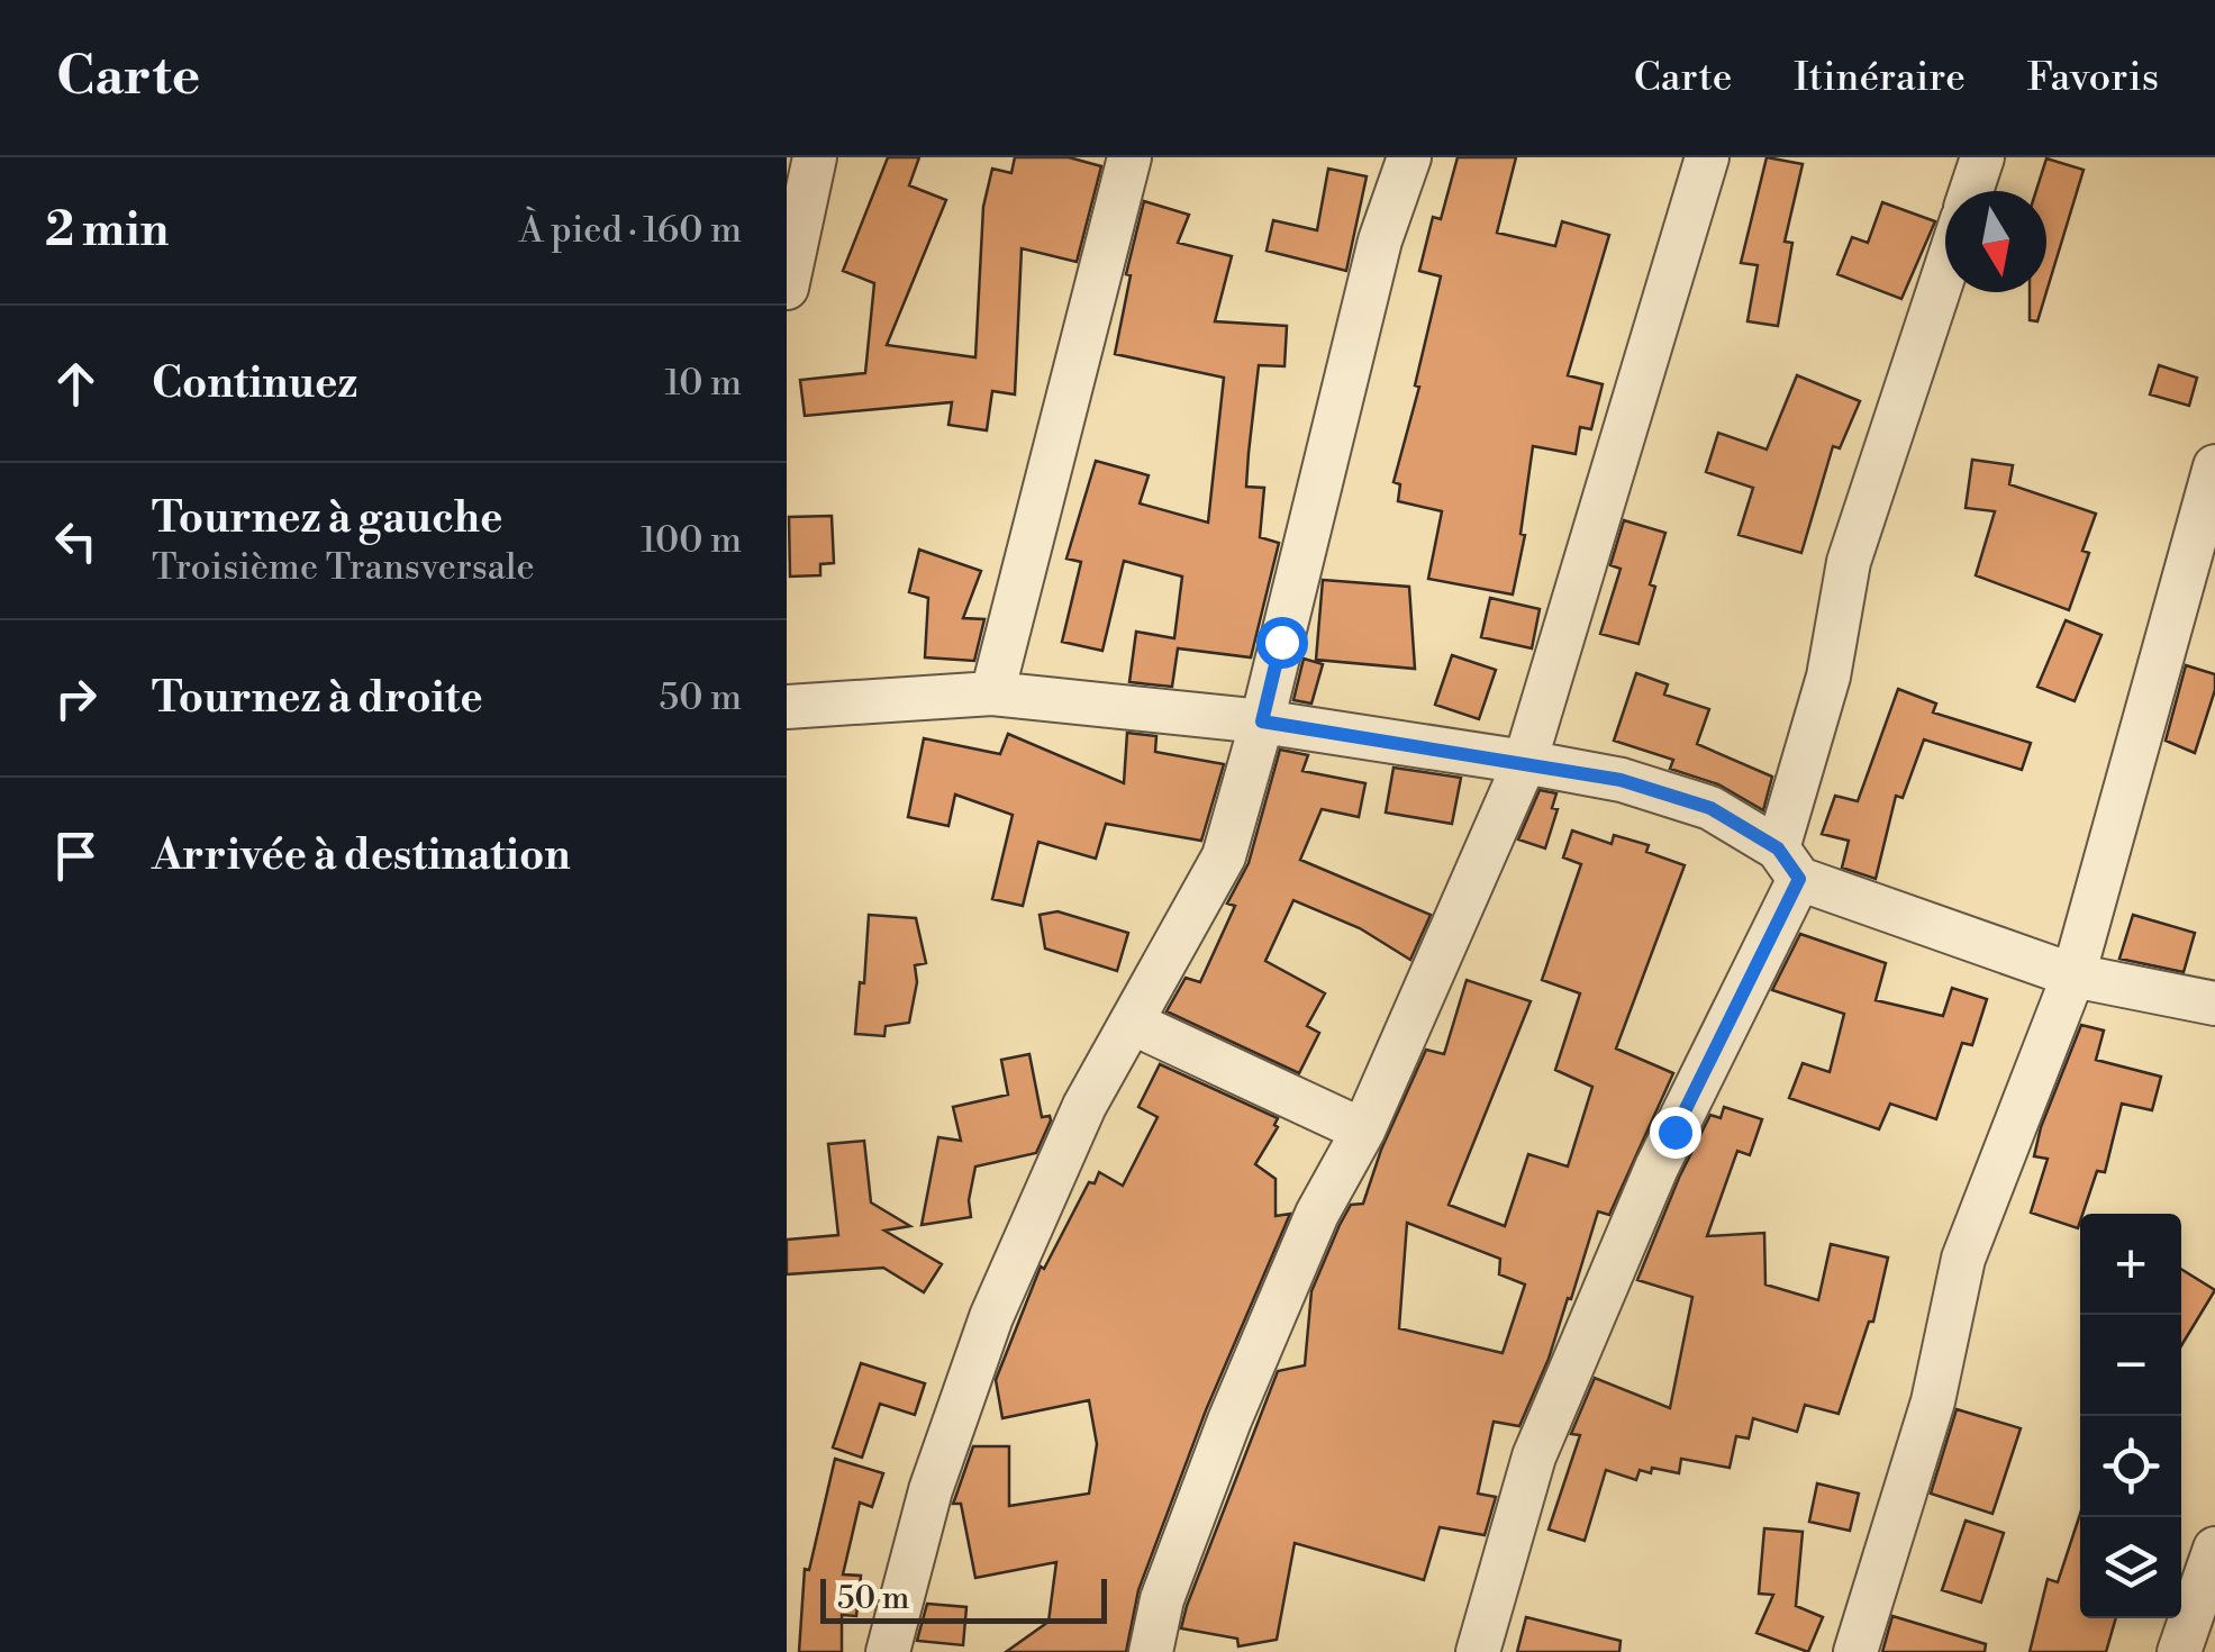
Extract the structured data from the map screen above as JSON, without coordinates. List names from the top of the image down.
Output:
{
  "scale_bar": "50 m",
  "north": "bottom",
  "page": {
    "header": "Carte",
    "nav": ["Carte", "Itinéraire", "Favoris"],
    "heading": ["2 min", "À pied · 160 m"],
    "list": [
      ["Continuez", "10 m"],
      ["Tournez à gauche", "Troisième Transversale", "100 m"],
      ["Tournez à droite", "50 m"],
      "Arrivée à destination"
    ],
    "map_buttons": ["+", "−"],
    "scale": "50 m"
  }
}
